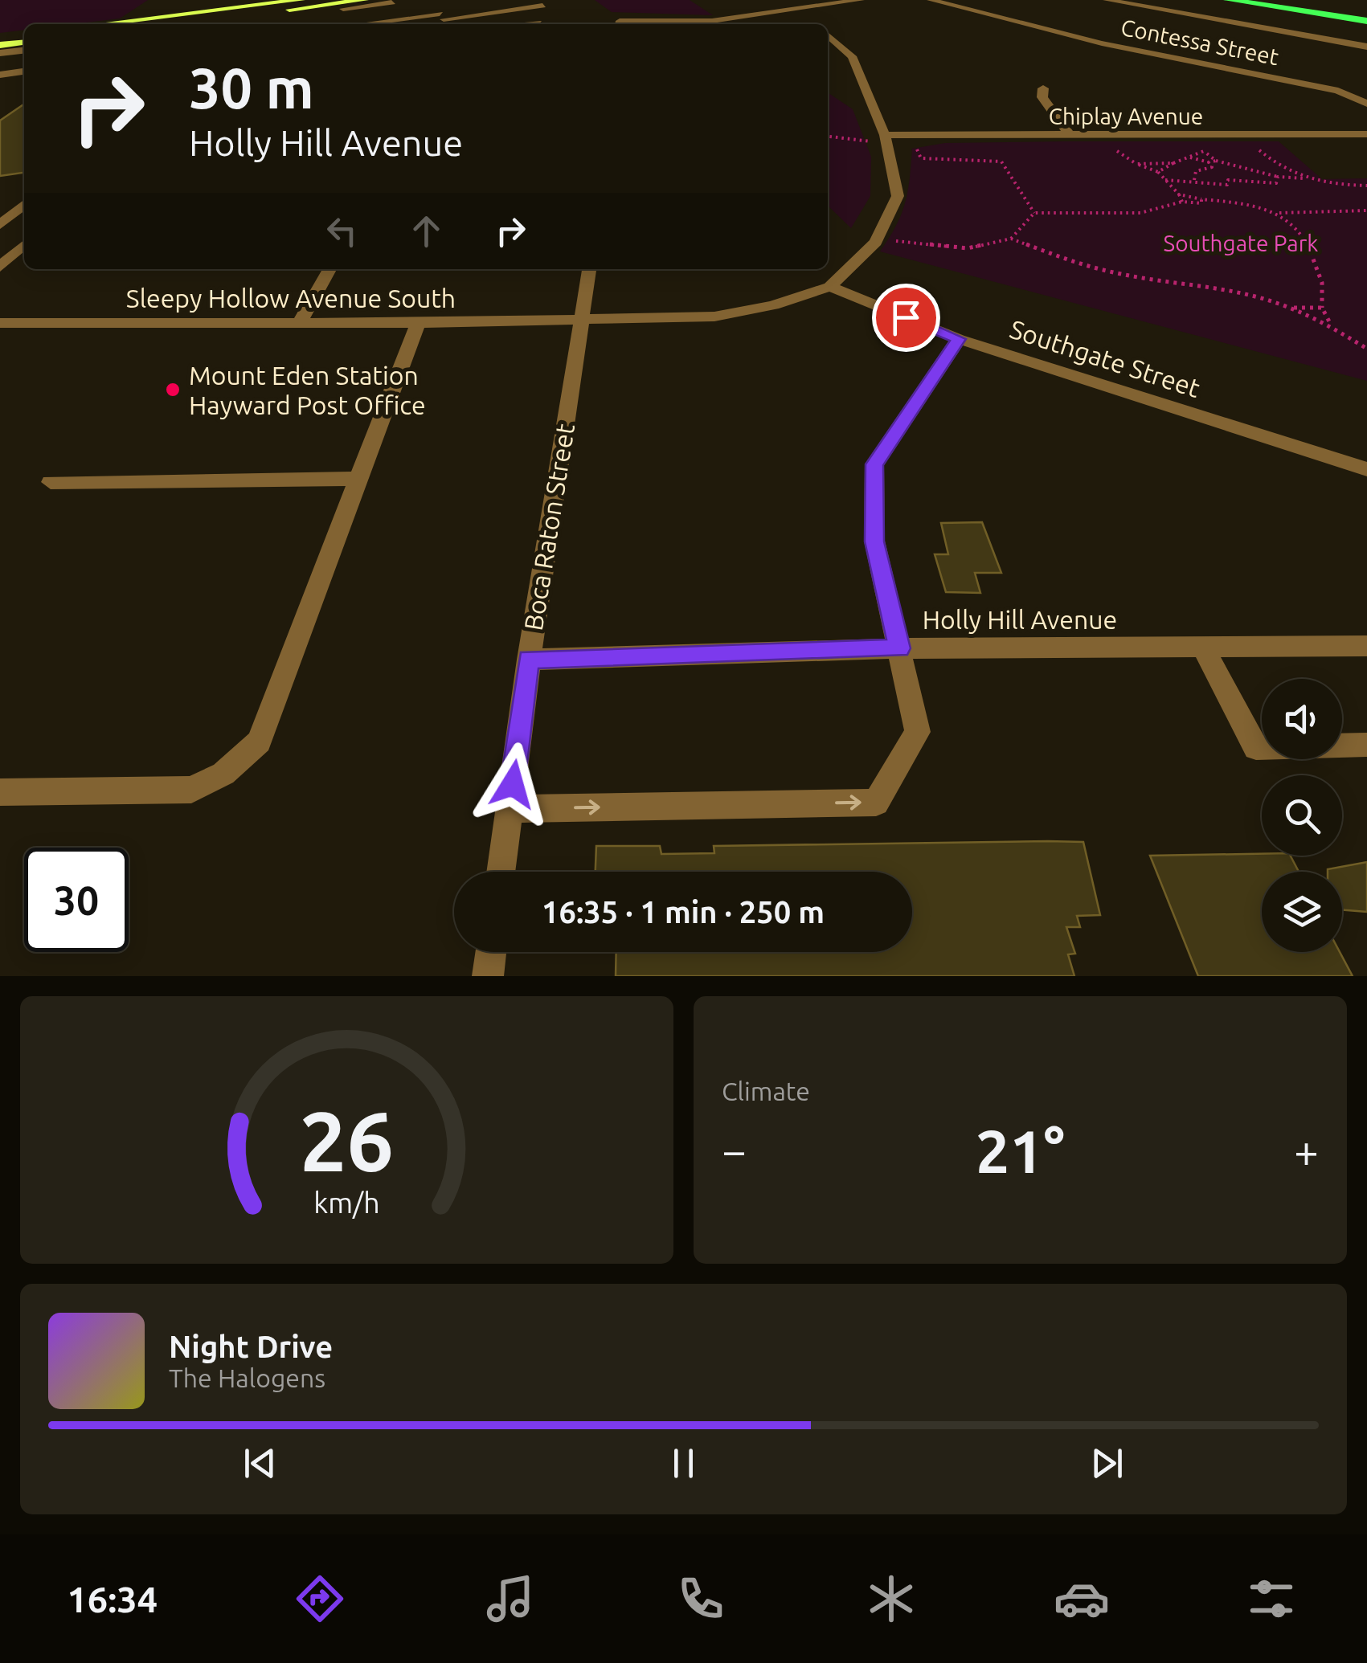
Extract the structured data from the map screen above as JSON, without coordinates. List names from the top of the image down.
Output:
{
  "streets": {
    "street": [
      "Contessa Street",
      "Chiplay Avenue",
      "Sleepy Hollow Avenue South",
      "Southgate Street",
      "Boca Raton Street",
      "Holly Hill Avenue"
    ]
  },
  "crossings": [
    ["Sleepy Hollow Avenue South", "Southgate Street"],
    ["Sleepy Hollow Avenue South", "Boca Raton Street"],
    ["Boca Raton Street", "Holly Hill Avenue"]
  ],
  "parks": ["Southgate Park"],
  "places": ["Mount Eden Station Hayward Post Office"],
  "page": {
    "turn": ["30 m", "Holly Hill Avenue"],
    "limit": "30",
    "trip": "16:35 · 1 min · 250 m",
    "tile": "Climate",
    "heat": ["−", "21°", "+"],
    "song": ["Night Drive", "The Halogens"],
    "tabs": "16:34",
    "gauge": ["26", "km/h"]
  }
}
